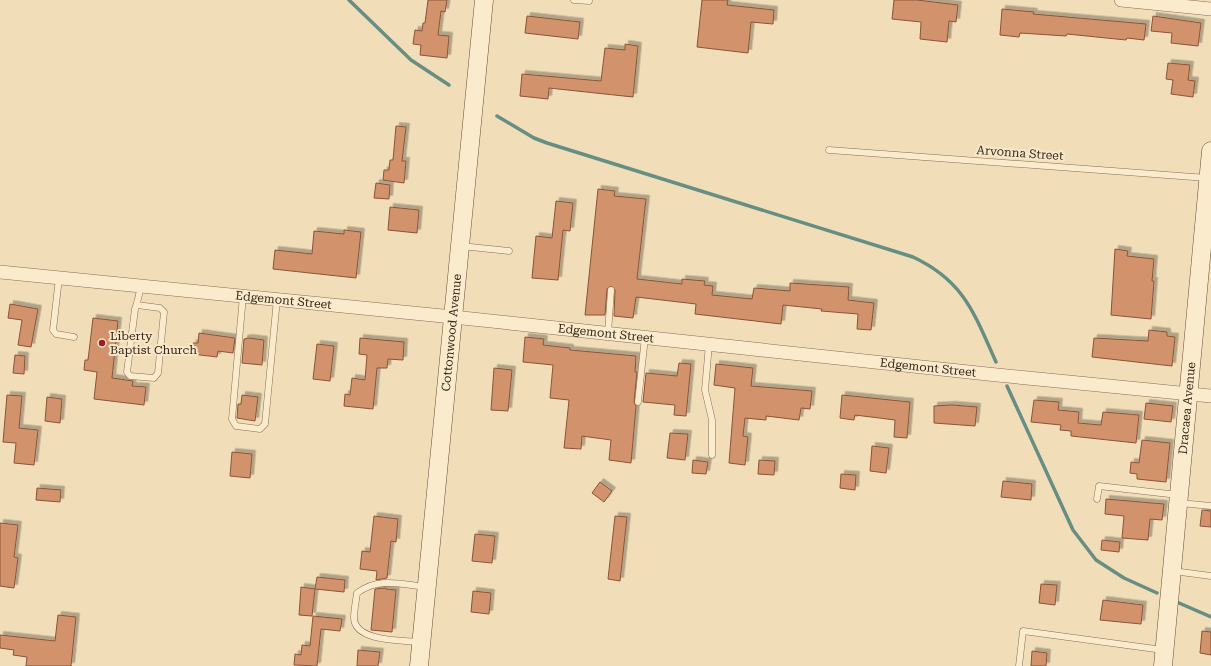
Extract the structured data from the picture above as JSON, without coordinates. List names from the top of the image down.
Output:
{
  "streets": {
    "street": ["Edgemont Street", "Cottonwood Avenue", "Dracaea Avenue"],
    "lane": ["Arvonna Street"]
  },
  "crossings": [
    ["Arvonna Street", "Dracaea Avenue"],
    ["Edgemont Street", "Cottonwood Avenue"],
    ["Edgemont Street", "Dracaea Avenue"]
  ],
  "places": ["Liberty Baptist Church"]
}
